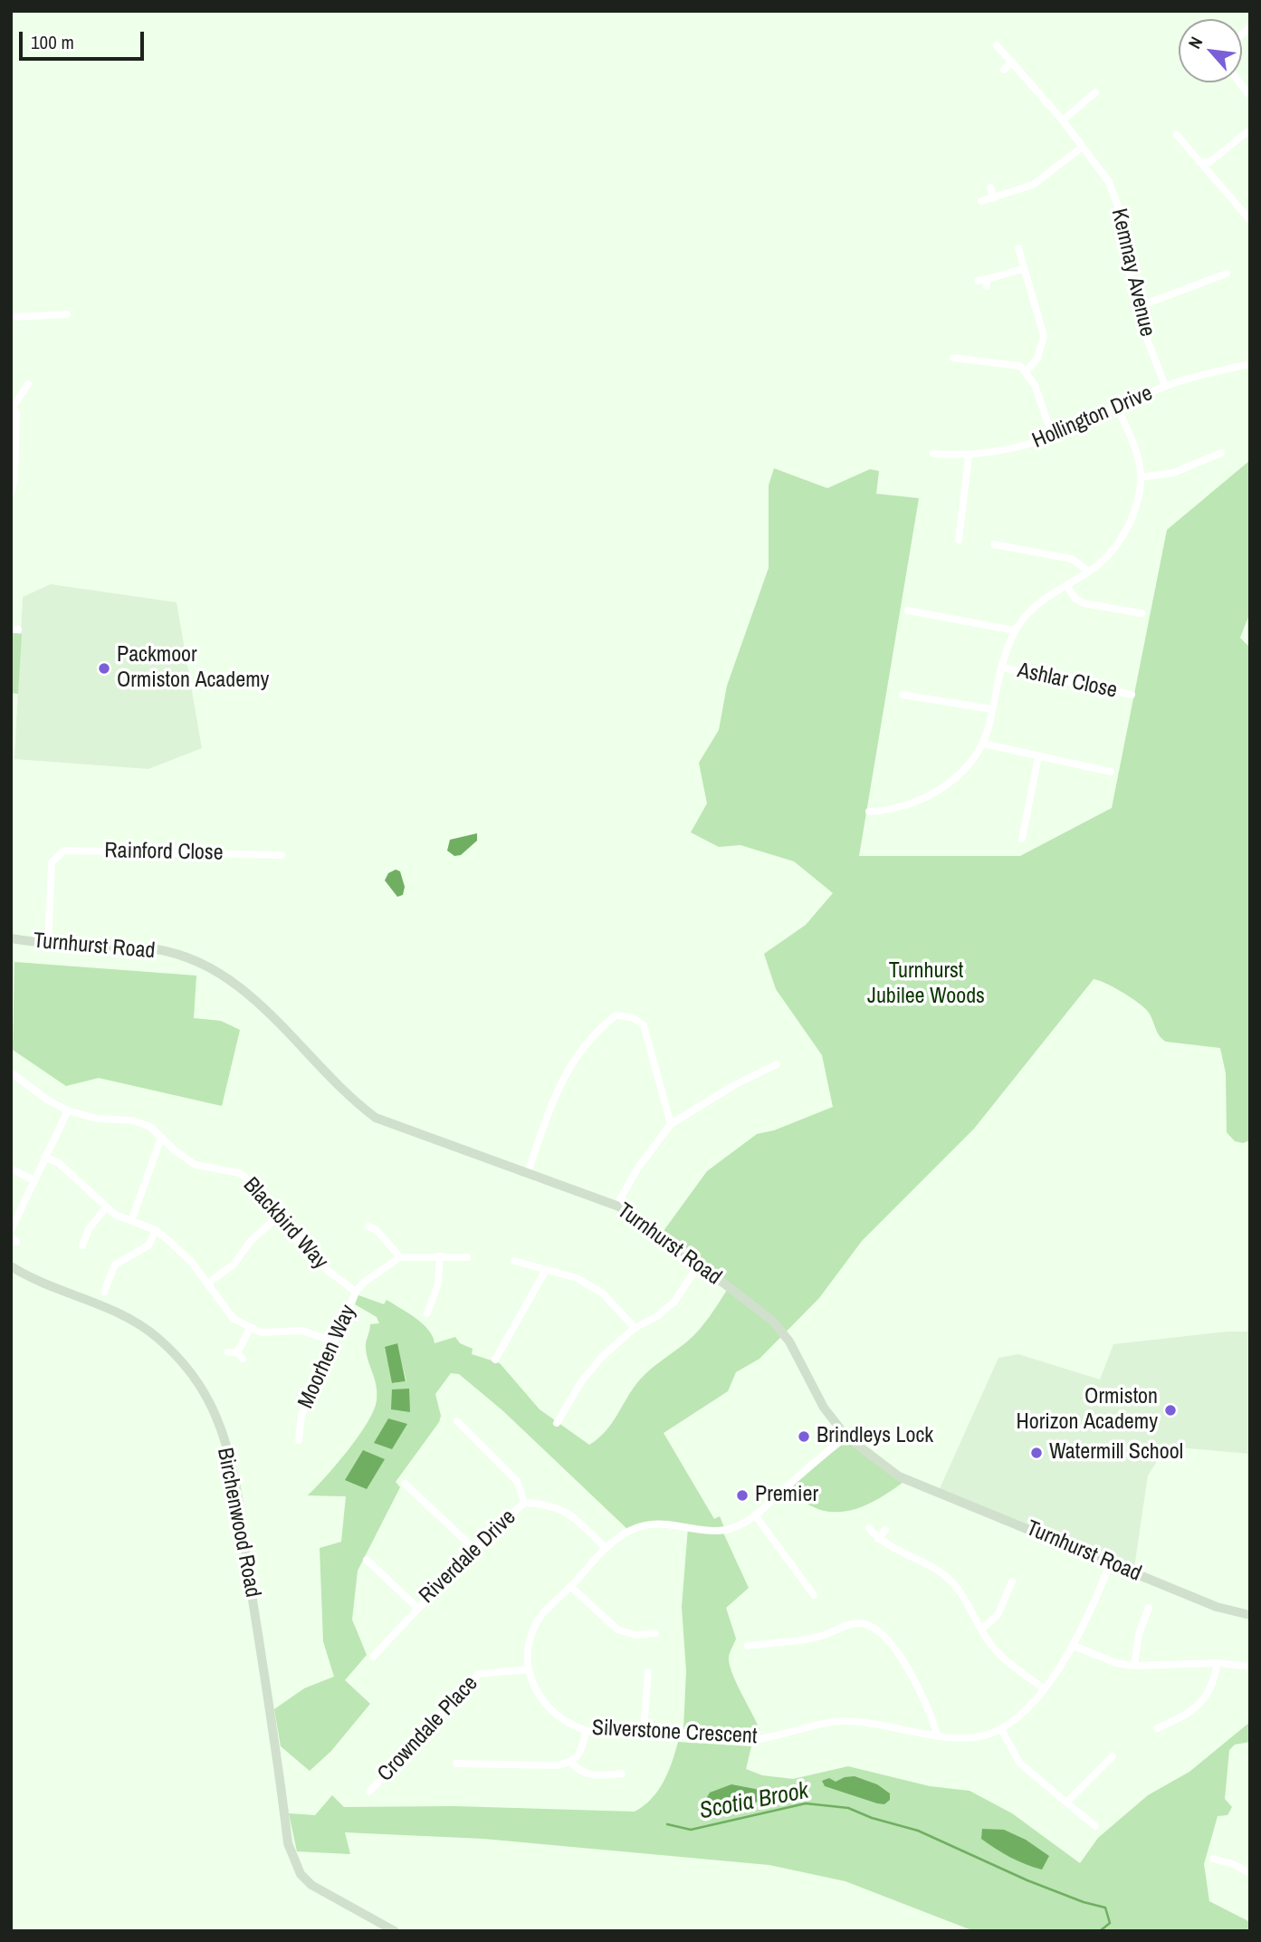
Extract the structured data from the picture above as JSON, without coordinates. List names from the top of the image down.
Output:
{
  "streets": {
    "street": [
      "Kemnay Avenue",
      "Hollington Drive",
      "Ashlar Close",
      "Rainford Close",
      "Turnhurst Road",
      "Blackbird Way",
      "Moorhen Way",
      "Birchenwood Road",
      "Riverdale Drive",
      "Crowndale Place",
      "Silverstone Crescent"
    ]
  },
  "crossings": [
    ["Kemnay Avenue", "Hollington Drive"],
    ["Rainford Close", "Turnhurst Road"],
    ["Blackbird Way", "Moorhen Way"],
    ["Crowndale Place", "Silverstone Crescent"]
  ],
  "water": ["Scotia Brook"],
  "parks": ["Turnhurst Jubilee Woods"],
  "places": [
    "Packmoor Ormiston Academy",
    "Ormiston Horizon Academy",
    "Brindleys Lock",
    "Watermill School",
    "Premier"
  ],
  "scale_bar": "100 m",
  "north": "top left"
}
